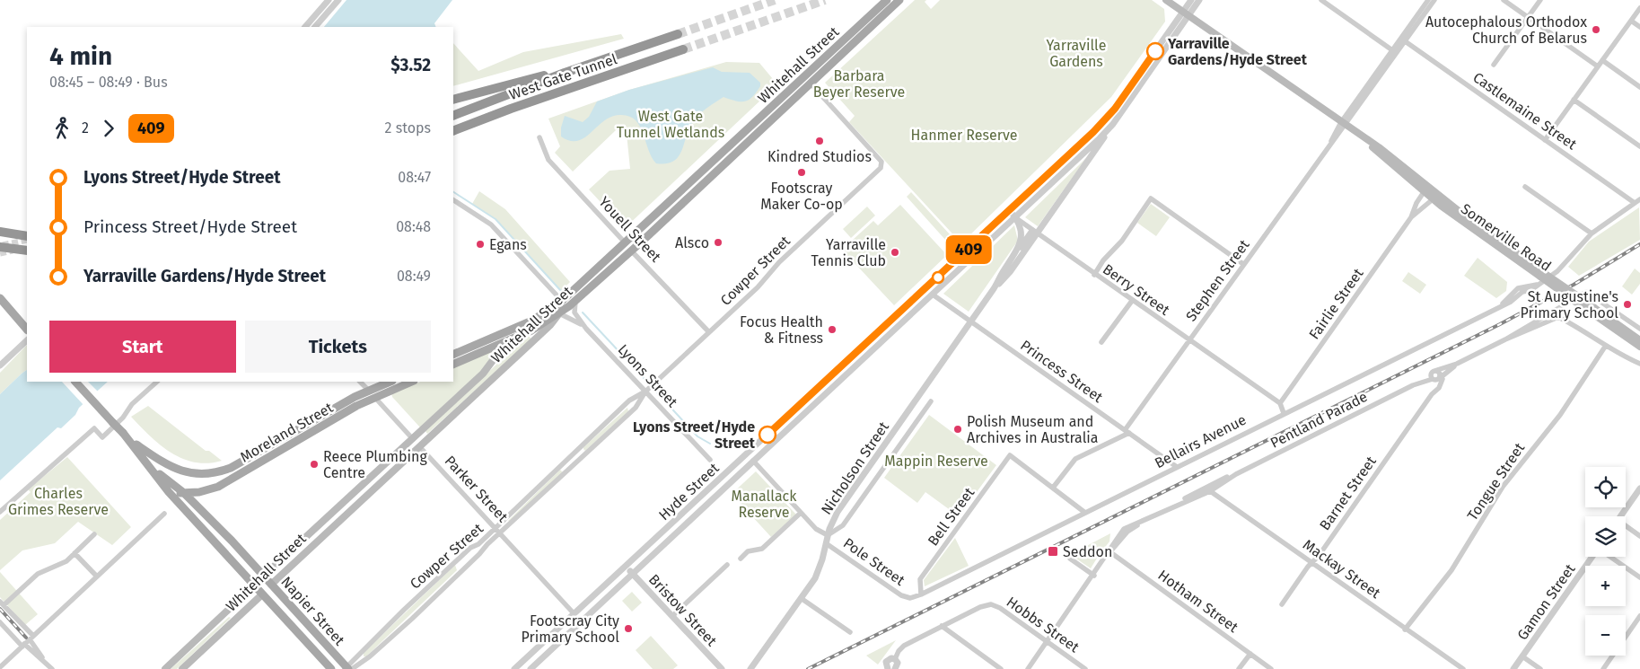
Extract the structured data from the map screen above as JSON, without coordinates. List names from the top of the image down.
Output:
{
  "streets": {
    "highway": ["West Gate Tunnel"],
    "main road": [
      "Whitehall Street",
      "Youell Street",
      "Somerville Road",
      "Moreland Street",
      "Parker Street",
      "Napier Street"
    ],
    "street": [
      "Castlemaine Street",
      "Cowper Street",
      "Stephen Street",
      "Berry Street",
      "Fairlie Street",
      "Princess Street",
      "Lyons Street",
      "Pentland Parade",
      "Bellairs Avenue",
      "Nicholson Street",
      "Tongue Street",
      "Hyde Street",
      "Barnet Street",
      "Bell Street",
      "Pole Street",
      "Mackay Street",
      "Hotham Street",
      "Gamon Street",
      "Bristow Street",
      "Hobbs Street"
    ]
  },
  "crossings": [
    ["Whitehall Street", "Youell Street"],
    ["Whitehall Street", "Cowper Street"],
    ["Whitehall Street", "Lyons Street"],
    ["Whitehall Street", "Parker Street"],
    ["Whitehall Street", "Napier Street"],
    ["Castlemaine Street", "Stephen Street"],
    ["Castlemaine Street", "Bellairs Avenue"],
    ["Youell Street", "Cowper Street"],
    ["Somerville Road", "Stephen Street"],
    ["Somerville Road", "Fairlie Street"],
    ["Somerville Road", "Bellairs Avenue"],
    ["Somerville Road", "Hyde Street"],
    ["Cowper Street", "Lyons Street"],
    ["Cowper Street", "Parker Street"],
    ["Cowper Street", "Napier Street"],
    ["Stephen Street", "Berry Street"],
    ["Stephen Street", "Princess Street"],
    ["Stephen Street", "Bell Street"],
    ["Berry Street", "Fairlie Street"],
    ["Berry Street", "Nicholson Street"],
    ["Berry Street", "Hyde Street"],
    ["Princess Street", "Bellairs Avenue"],
    ["Princess Street", "Nicholson Street"],
    ["Princess Street", "Hyde Street"],
    ["Pentland Parade", "Barnet Street"],
    ["Pentland Parade", "Mackay Street"],
    ["Pentland Parade", "Hotham Street"],
    ["Pentland Parade", "Hobbs Street"],
    ["Moreland Street", "Parker Street"],
    ["Moreland Street", "Napier Street"],
    ["Bellairs Avenue", "Bell Street"],
    ["Bellairs Avenue", "Pole Street"],
    ["Nicholson Street", "Hyde Street"],
    ["Nicholson Street", "Pole Street"],
    ["Tongue Street", "Mackay Street"],
    ["Parker Street", "Hyde Street"],
    ["Hyde Street", "Bristow Street"],
    ["Barnet Street", "Mackay Street"]
  ],
  "parks": [
    "Yarraville Gardens",
    "Barbara Beyer Reserve",
    "West Gate Tunnel Wetlands",
    "Hanmer Reserve",
    "Mappin Reserve",
    "Charles Grimes Reserve",
    "Manallack Reserve"
  ],
  "places": {
    "other": [
      "Autocephalous Orthodox Church of Belarus",
      "Yarraville Gardens/Hyde Street",
      "Kindred Studios",
      "Footscray Maker Co-op",
      "Alsco",
      "Egans",
      "Yarraville Tennis Club",
      "St Augustine's Primary School",
      "Focus Health & Fitness",
      "Polish Museum and Archives in Australia",
      "Lyons Street/Hyde Street",
      "Reece Plumbing Centre",
      "Footscray City Primary School"
    ],
    "transit": ["Seddon"]
  },
  "lines": ["bus line 409"],
  "page": {
    "on_map": "409",
    "heading": ["4 min", "08:45 – 08:49 · Bus", "$3.52"],
    "legs": ["2", "409", "2 stops"],
    "list": [
      {
        "name": "Lyons Street/Hyde Street",
        "value": "08:47"
      },
      {
        "name": "Princess Street/Hyde Street",
        "value": "08:48"
      },
      {
        "name": "Yarraville Gardens/Hyde Street",
        "value": "08:49"
      }
    ],
    "buttons": ["Start", "Tickets"],
    "map_buttons": ["+", "−"]
  }
}
